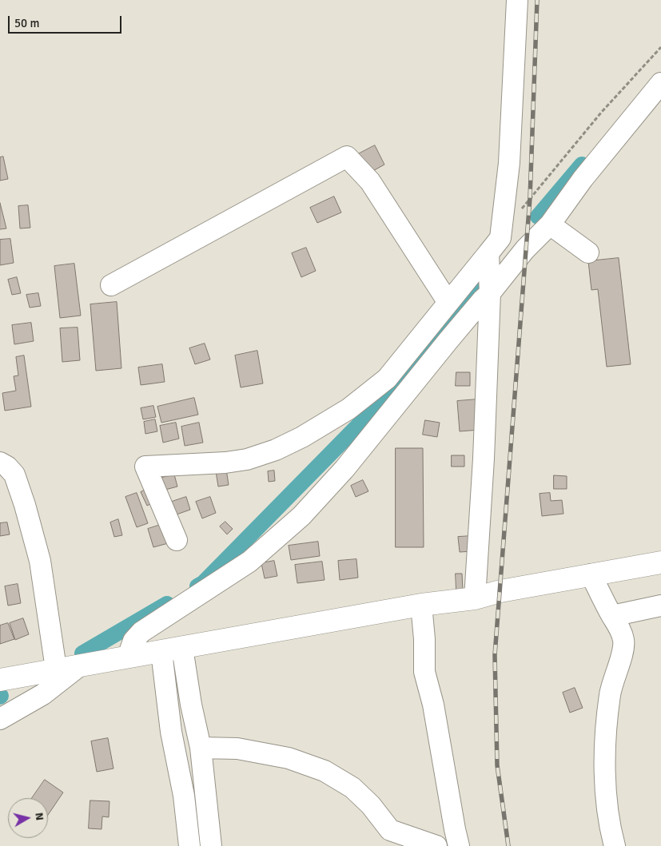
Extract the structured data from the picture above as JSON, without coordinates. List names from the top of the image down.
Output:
{
  "scale_bar": "50 m",
  "north": "right"
}
